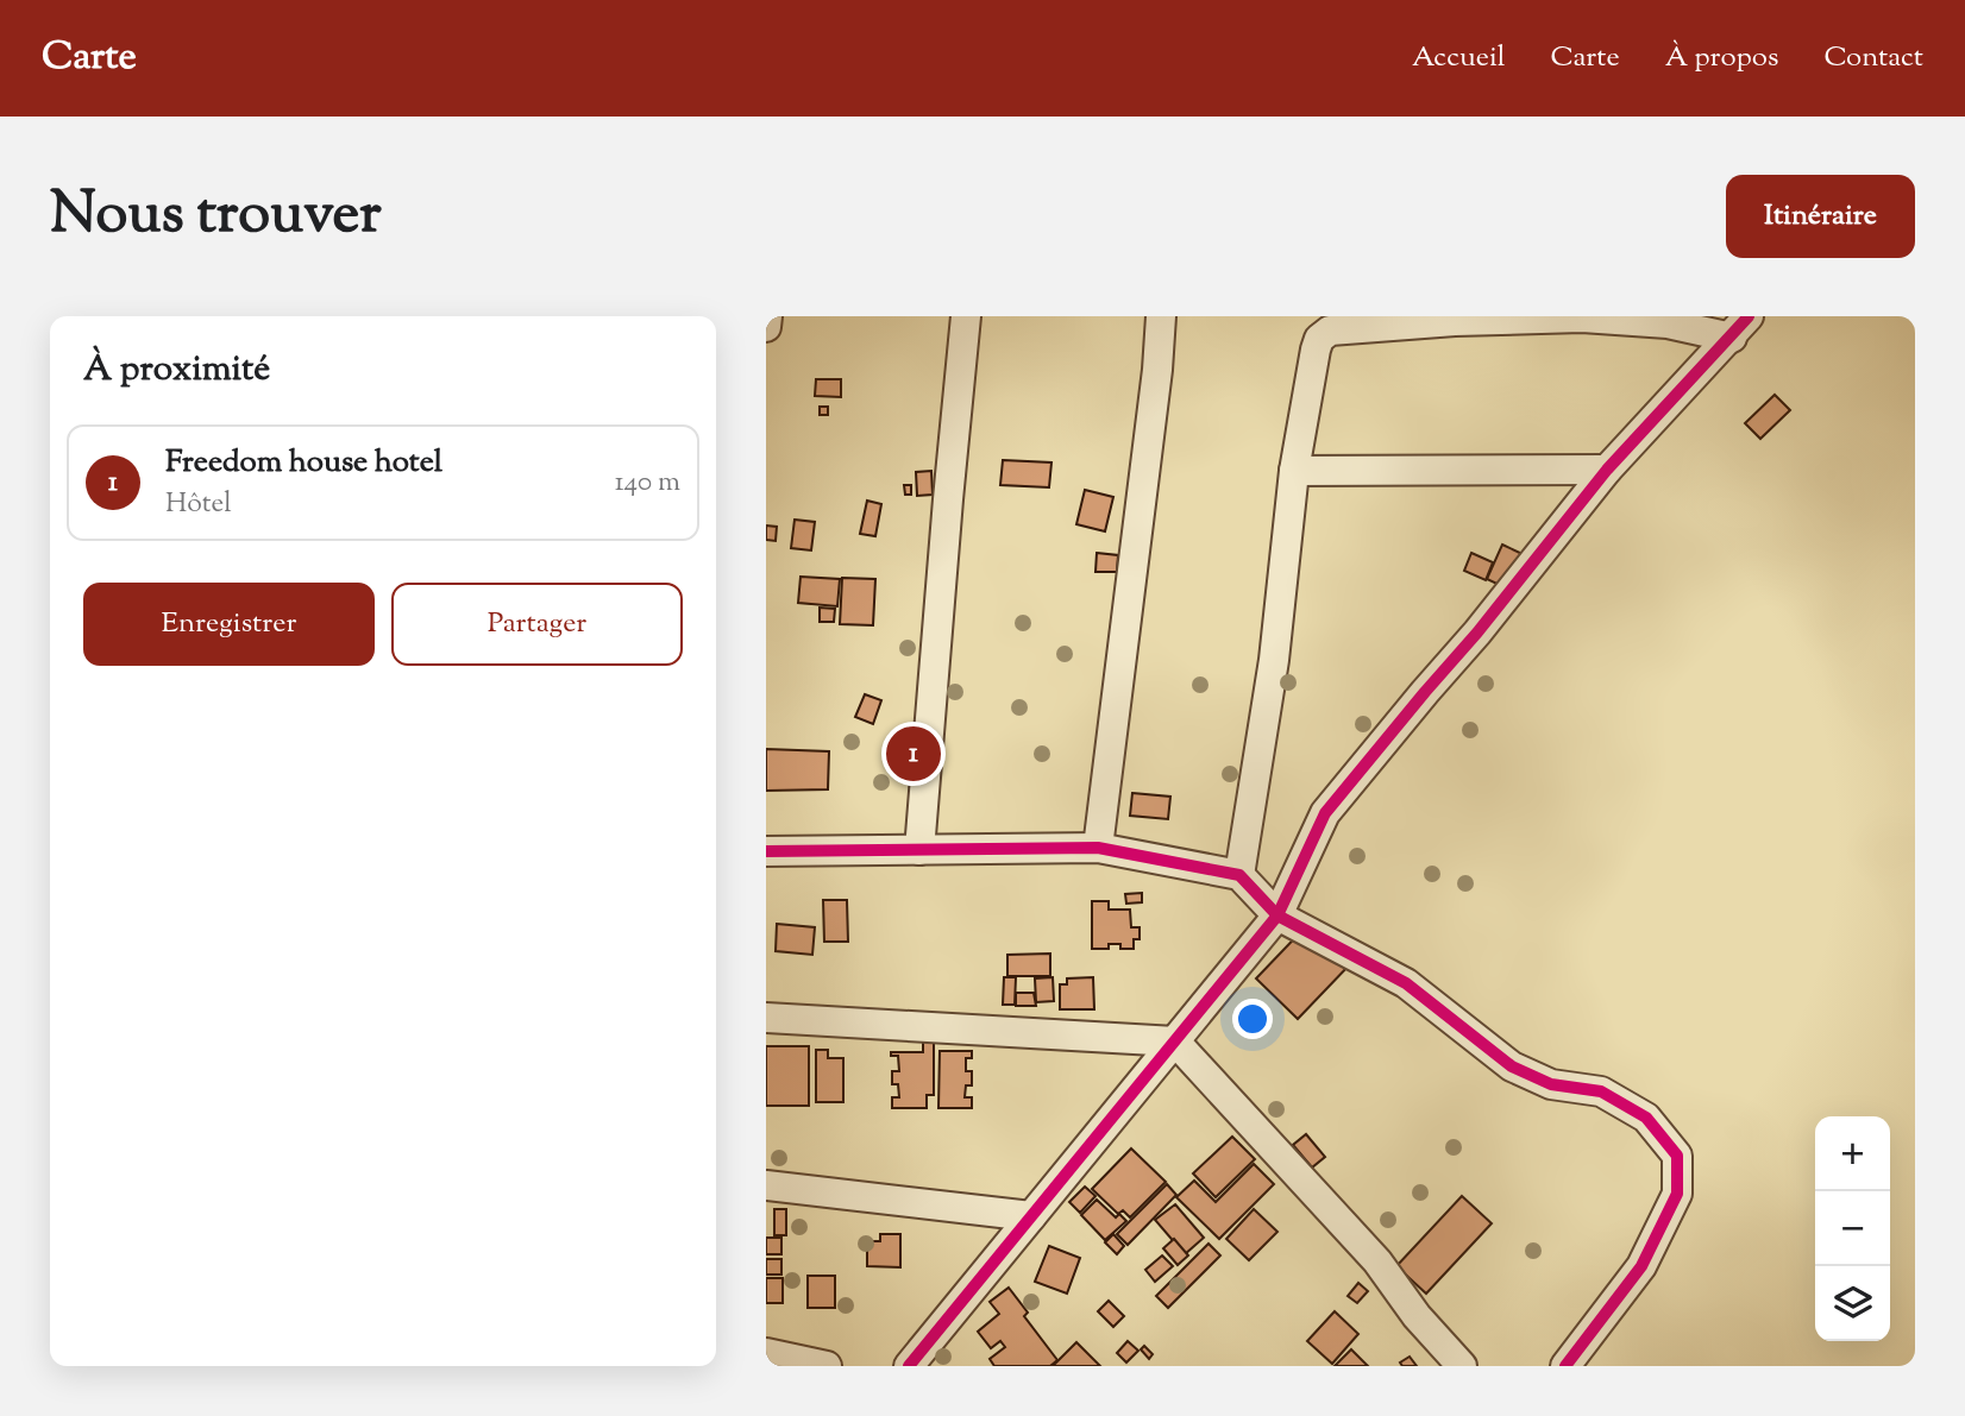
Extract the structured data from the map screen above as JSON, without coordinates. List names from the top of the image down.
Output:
{
  "page": {
    "header": "Carte",
    "nav": [
      "Accueil",
      "Carte",
      "À propos",
      "Contact"
    ],
    "title": "Nous trouver",
    "buttons": [
      "Itinéraire",
      ["Enregistrer", "Partager"]
    ],
    "heading": "À proximité",
    "list": [
      {
        "mark": "1",
        "name": "Freedom house hotel",
        "note": "Hôtel",
        "value": "140 m"
      }
    ],
    "pins": "1",
    "map_buttons": ["+", "−"]
  }
}
